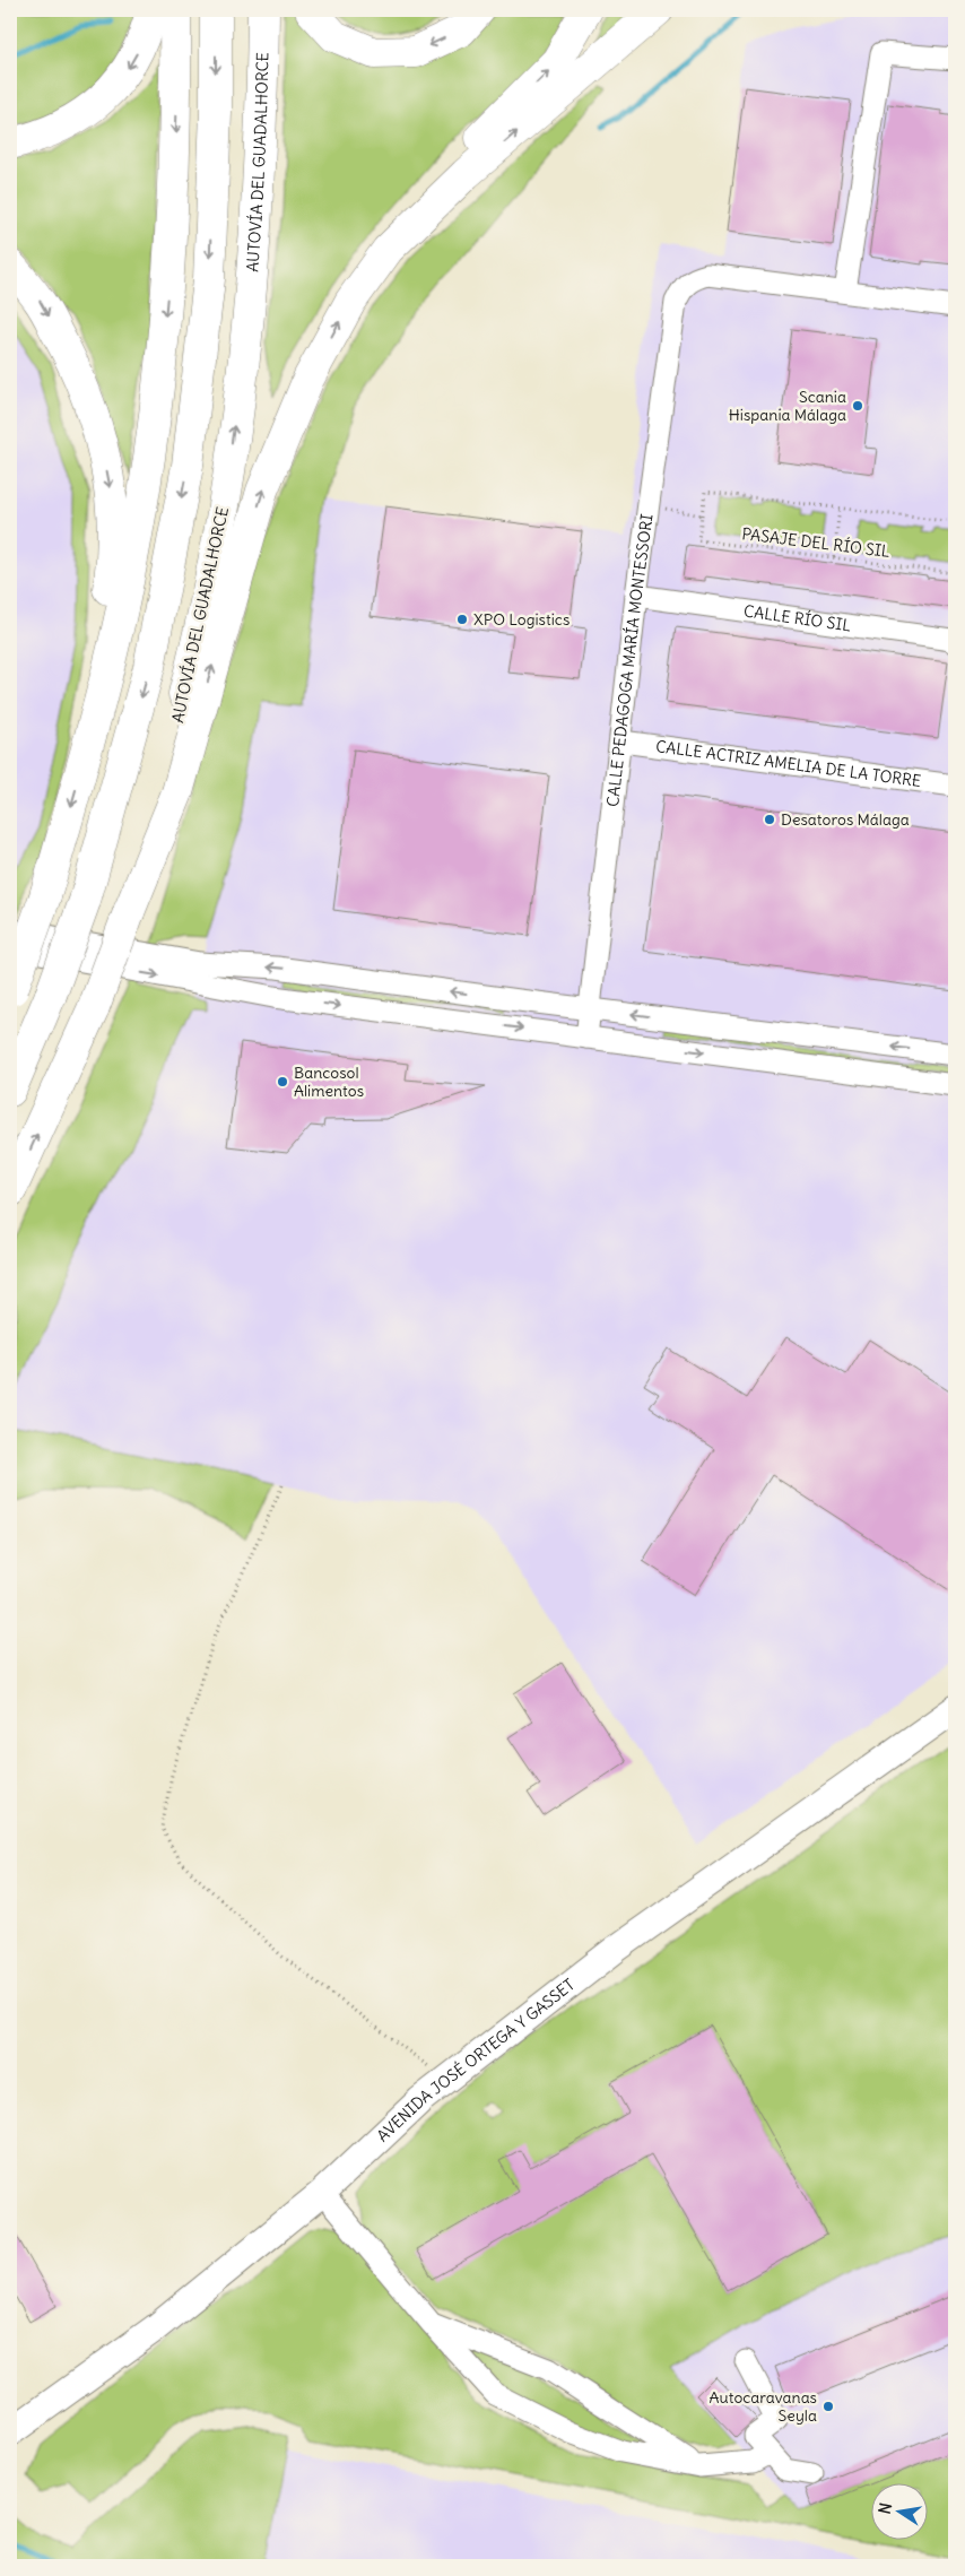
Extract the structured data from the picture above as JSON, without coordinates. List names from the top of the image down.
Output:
{
  "streets": {
    "highway": ["AUTOVÍA DEL GUADALHORCE"],
    "main road": ["AVENIDA JOSÉ ORTEGA Y GASSET"],
    "street": ["CALLE RÍO SIL", "CALLE PEDAGOGA MARÍA MONTESSORI", "CALLE ACTRIZ AMELIA DE LA TORRE"],
    "path": ["PASAJE DEL RÍO SIL"]
  },
  "crossings": [
    ["CALLE RÍO SIL", "CALLE PEDAGOGA MARÍA MONTESSORI"],
    ["CALLE PEDAGOGA MARÍA MONTESSORI", "CALLE ACTRIZ AMELIA DE LA TORRE"]
  ],
  "places": [
    "Scania Hispania Málaga",
    "XPO Logistics",
    "Desatoros Málaga",
    "Bancosol Alimentos",
    "Autocaravanas Seyla"
  ],
  "north": "left"
}
